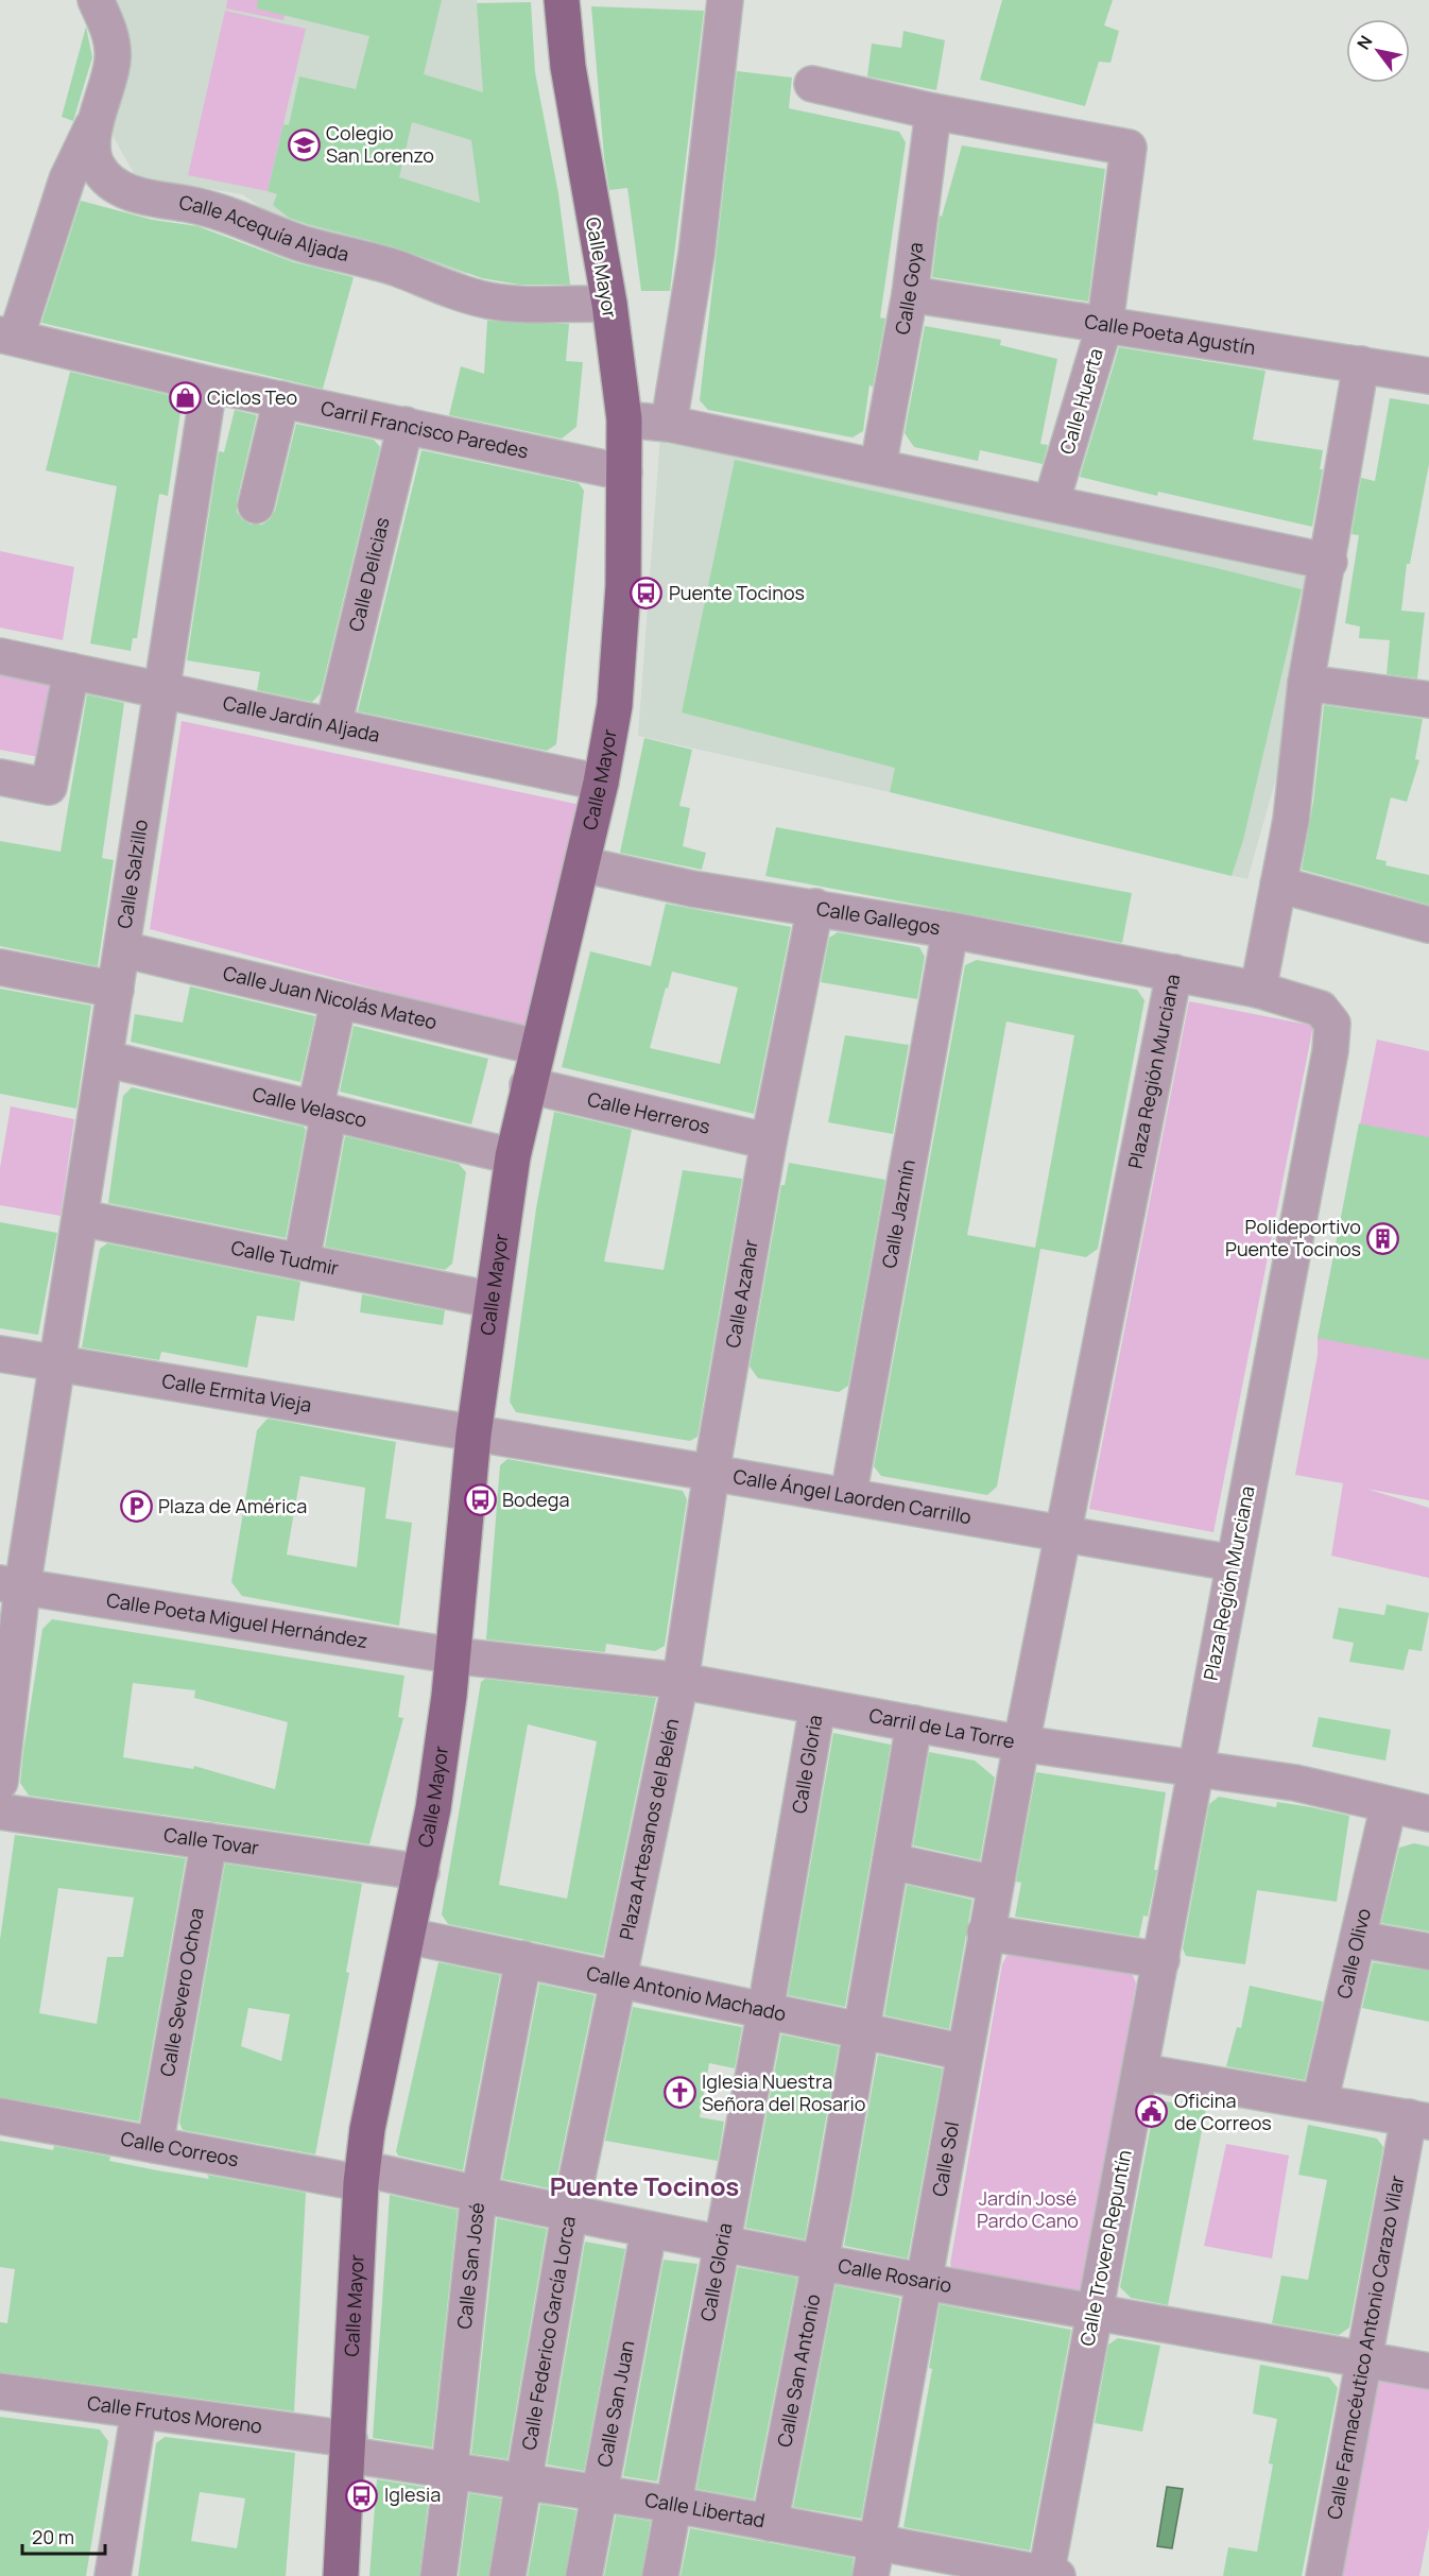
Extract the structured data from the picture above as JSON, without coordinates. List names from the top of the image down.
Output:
{
  "streets": {
    "main road": ["Calle Mayor"],
    "street": [
      "Calle Acequía Aljada",
      "Calle Goya",
      "Calle Poeta Agustín",
      "Calle Huerta",
      "Carril Francisco Paredes",
      "Calle Delicias",
      "Calle Jardín Aljada",
      "Calle Salzillo",
      "Calle Gallegos",
      "Calle Juan Nicolás Mateo",
      "Plaza Región Murciana",
      "Calle Velasco",
      "Calle Herreros",
      "Calle Jazmín",
      "Calle Tudmir",
      "Calle Azahar",
      "Calle Ermita Vieja",
      "Calle Ángel Laorden Carrillo",
      "Calle Poeta Miguel Hernández",
      "Carril de La Torre",
      "Calle Gloria",
      "Plaza Artesanos del Belén",
      "Calle Tovar",
      "Calle Olivo",
      "Calle Severo Ochoa",
      "Calle Antonio Machado",
      "Calle Correos",
      "Calle Sol",
      "Calle Trovero Repuntín",
      "Calle San José",
      "Calle Rosario",
      "Calle Federico García Lorca",
      "Calle Farmacéutico Antonio Carazo Vilar",
      "Calle San Antonio",
      "Calle San Juan",
      "Calle Frutos Moreno",
      "Calle Libertad"
    ]
  },
  "crossings": [
    ["Calle Acequía Aljada", "Calle Mayor"],
    ["Calle Mayor", "Carril Francisco Paredes"],
    ["Calle Mayor", "Calle Jardín Aljada"],
    ["Calle Mayor", "Calle Gallegos"],
    ["Calle Mayor", "Calle Juan Nicolás Mateo"],
    ["Calle Mayor", "Calle Velasco"],
    ["Calle Mayor", "Calle Herreros"],
    ["Calle Mayor", "Calle Tudmir"],
    ["Calle Mayor", "Calle Ermita Vieja"],
    ["Calle Mayor", "Calle Ángel Laorden Carrillo"],
    ["Calle Mayor", "Calle Poeta Miguel Hernández"],
    ["Calle Mayor", "Carril de La Torre"],
    ["Calle Mayor", "Calle Tovar"],
    ["Calle Mayor", "Calle Antonio Machado"],
    ["Calle Mayor", "Calle Correos"],
    ["Calle Mayor", "Calle Rosario"],
    ["Calle Mayor", "Calle Frutos Moreno"],
    ["Calle Mayor", "Calle Libertad"],
    ["Calle Goya", "Calle Poeta Agustín"],
    ["Calle Goya", "Calle Huerta"],
    ["Calle Poeta Agustín", "Calle Huerta"],
    ["Carril Francisco Paredes", "Calle Delicias"],
    ["Carril Francisco Paredes", "Calle Salzillo"],
    ["Calle Delicias", "Calle Jardín Aljada"],
    ["Calle Jardín Aljada", "Calle Salzillo"],
    ["Calle Salzillo", "Calle Juan Nicolás Mateo"],
    ["Calle Salzillo", "Calle Velasco"],
    ["Calle Salzillo", "Calle Tudmir"],
    ["Calle Salzillo", "Calle Ermita Vieja"],
    ["Calle Gallegos", "Plaza Región Murciana"],
    ["Calle Gallegos", "Calle Jazmín"],
    ["Calle Gallegos", "Calle Azahar"],
    ["Plaza Región Murciana", "Calle Ángel Laorden Carrillo"],
    ["Plaza Región Murciana", "Carril de La Torre"],
    ["Plaza Región Murciana", "Calle Sol"],
    ["Plaza Región Murciana", "Calle Trovero Repuntín"],
    ["Calle Herreros", "Calle Azahar"],
    ["Calle Jazmín", "Calle Ángel Laorden Carrillo"],
    ["Calle Azahar", "Calle Ángel Laorden Carrillo"],
    ["Calle Azahar", "Carril de La Torre"],
    ["Calle Azahar", "Plaza Artesanos del Belén"],
    ["Calle Ermita Vieja", "Calle Ángel Laorden Carrillo"],
    ["Calle Poeta Miguel Hernández", "Carril de La Torre"],
    ["Carril de La Torre", "Calle Gloria"],
    ["Carril de La Torre", "Plaza Artesanos del Belén"],
    ["Carril de La Torre", "Calle Olivo"],
    ["Carril de La Torre", "Calle Sol"],
    ["Carril de La Torre", "Calle Trovero Repuntín"],
    ["Carril de La Torre", "Calle San Antonio"],
    ["Calle Gloria", "Calle Antonio Machado"],
    ["Calle Gloria", "Calle Rosario"],
    ["Calle Gloria", "Calle Libertad"],
    ["Plaza Artesanos del Belén", "Calle Antonio Machado"],
    ["Plaza Artesanos del Belén", "Calle Federico García Lorca"],
    ["Calle Tovar", "Calle Severo Ochoa"],
    ["Calle Severo Ochoa", "Calle Correos"],
    ["Calle Antonio Machado", "Calle Sol"],
    ["Calle Antonio Machado", "Calle San José"],
    ["Calle Antonio Machado", "Calle Federico García Lorca"],
    ["Calle Antonio Machado", "Calle San Antonio"],
    ["Calle Correos", "Calle Rosario"],
    ["Calle Sol", "Calle Rosario"],
    ["Calle Sol", "Calle Libertad"],
    ["Calle Trovero Repuntín", "Calle Rosario"],
    ["Calle Trovero Repuntín", "Calle Libertad"],
    ["Calle San José", "Calle Rosario"],
    ["Calle San José", "Calle Libertad"],
    ["Calle Rosario", "Calle Federico García Lorca"],
    ["Calle Rosario", "Calle Farmacéutico Antonio Carazo Vilar"],
    ["Calle Rosario", "Calle San Antonio"],
    ["Calle Rosario", "Calle San Juan"],
    ["Calle Federico García Lorca", "Calle Libertad"],
    ["Calle San Antonio", "Calle Libertad"],
    ["Calle San Juan", "Calle Libertad"],
    ["Calle Frutos Moreno", "Calle Libertad"]
  ],
  "districts": ["Puente Tocinos"],
  "parks": ["Jardín José Pardo Cano"],
  "places": {
    "school or university": ["Colegio San Lorenzo"],
    "shop": ["Ciclos Teo"],
    "bus stop": ["Puente Tocinos", "Bodega", "Iglesia"],
    "building": ["Polideportivo Puente Tocinos"],
    "parking": ["Plaza de América"],
    "church": ["Iglesia Nuestra Señora del Rosario"],
    "public building": ["Oficina de Correos"]
  },
  "scale_bar": "20 m",
  "north": "top left"
}
